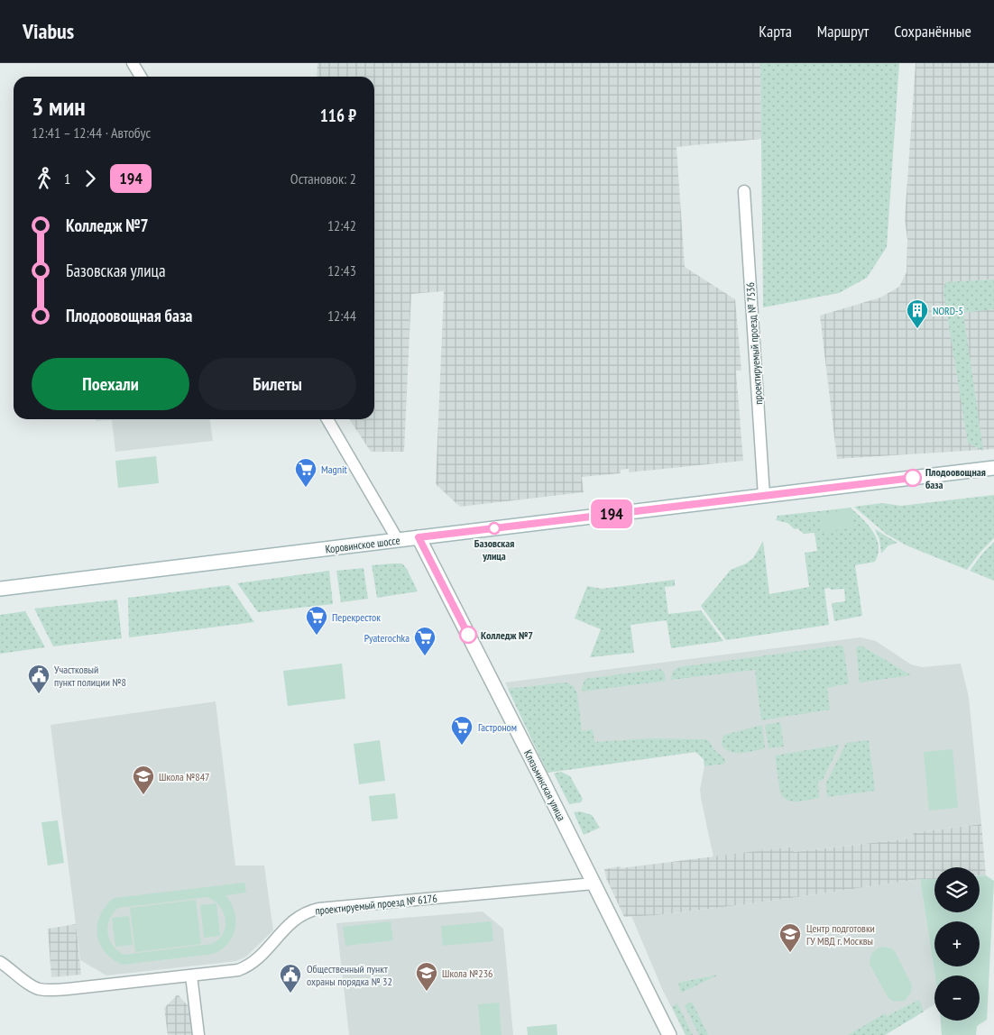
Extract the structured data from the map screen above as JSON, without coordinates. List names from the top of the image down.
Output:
{
  "streets": {
    "main road": ["Коровинское шоссе", "Клязьминская улица"],
    "street": ["проектируемый проезд № 7536", "проектируемый проезд № 6176"]
  },
  "crossings": [
    ["проектируемый проезд № 7536", "Коровинское шоссе"],
    ["Коровинское шоссе", "Клязьминская улица"],
    ["Клязьминская улица", "проектируемый проезд № 6176"]
  ],
  "places": {
    "building": ["NORD-5"],
    "other": ["Плодоовощная база", "Базовская улица", "Колледж №7"],
    "supermarket": [
      "Magnit",
      "Перекресток",
      "Pyaterochka",
      "Гастроном"
    ],
    "public building": ["Участковый пункт полиции №8", "Общественный пункт охраны порядка № 32"],
    "school or university": ["Школа №847", "Центр подготовки ГУ МВД г. Москвы", "Школа №236"]
  },
  "lines": ["bus line 194"],
  "page": {
    "header": "Viabus",
    "nav": ["Карта", "Маршрут", "Сохранённые"],
    "on_map": "194",
    "heading": ["3 мин", "12:41 – 12:44 · Автобус", "116 ₽"],
    "legs": ["1", "194", "Остановок: 2"],
    "list": [
      {
        "name": "Колледж №7",
        "value": "12:42"
      },
      {
        "name": "Базовская улица",
        "value": "12:43"
      },
      {
        "name": "Плодоовощная база",
        "value": "12:44"
      }
    ],
    "buttons": ["Поехали", "Билеты"],
    "map_buttons": ["+", "−"]
  }
}
